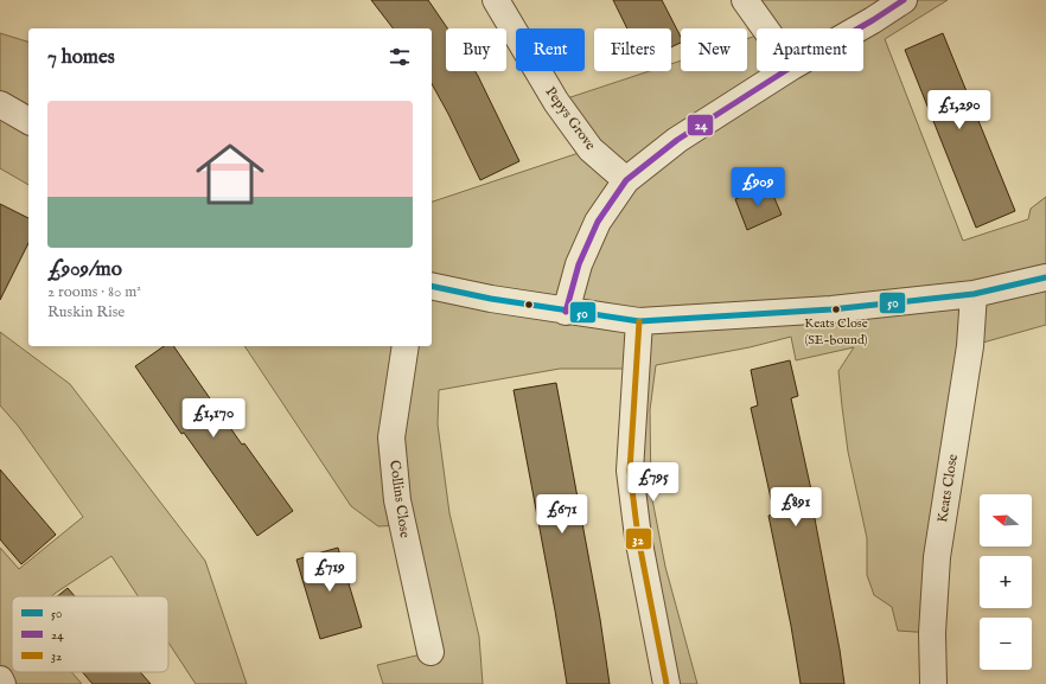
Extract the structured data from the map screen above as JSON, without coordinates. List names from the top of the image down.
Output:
{
  "streets": {
    "street": ["Pepys Grove", "Keats Close", "Collins Close"]
  },
  "places": ["Keats Close (SE-bound)"],
  "lines": ["transit line 24", "transit line 50", "transit line 32"],
  "legend": ["50", "24", "32"],
  "north": "left",
  "page": {
    "chip": [
      "Buy",
      "Rent",
      "Filters",
      "New",
      "Apartment"
    ],
    "heading": "7 homes",
    "list": [
      {
        "name": "£909/mo",
        "note": "2 rooms · 80 m² · Ruskin Rise"
      }
    ],
    "price": [
      "£1,290",
      "£909",
      "£1,170",
      "£795",
      "£891",
      "£671",
      "£719"
    ],
    "map_buttons": ["+", "−"]
  }
}
